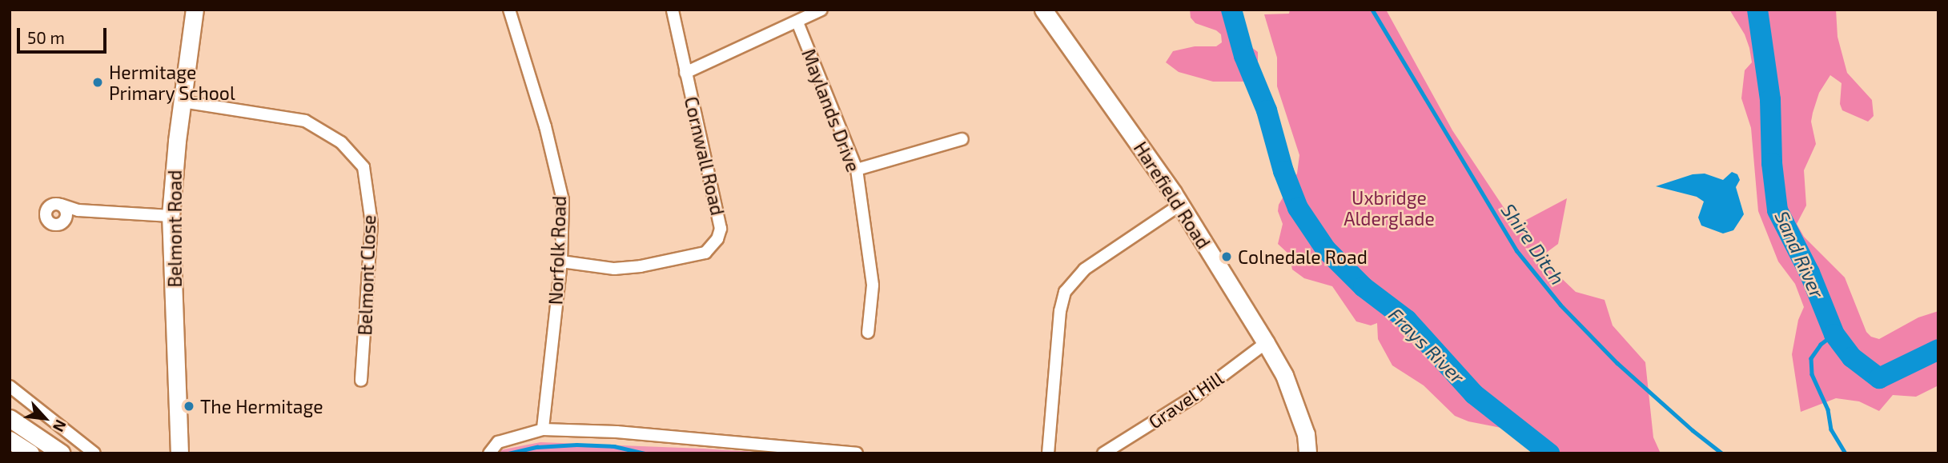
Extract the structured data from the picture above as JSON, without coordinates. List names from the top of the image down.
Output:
{
  "streets": {
    "main road": ["Harefield Road", "Belmont Road"],
    "street": [
      "Maylands Drive",
      "Cornwall Road",
      "Norfolk Road",
      "Belmont Close",
      "Gravel Hill"
    ]
  },
  "crossings": [
    ["Cornwall Road", "Norfolk Road"],
    ["Harefield Road", "Gravel Hill"],
    ["Belmont Road", "Belmont Close"]
  ],
  "water": ["Shire Ditch", "Sand River", "Frays River"],
  "parks": ["Uxbridge Alderglade"],
  "places": ["Hermitage Primary School", "Colnedale Road", "The Hermitage"],
  "scale_bar": "50 m",
  "north": "bottom right"
}
